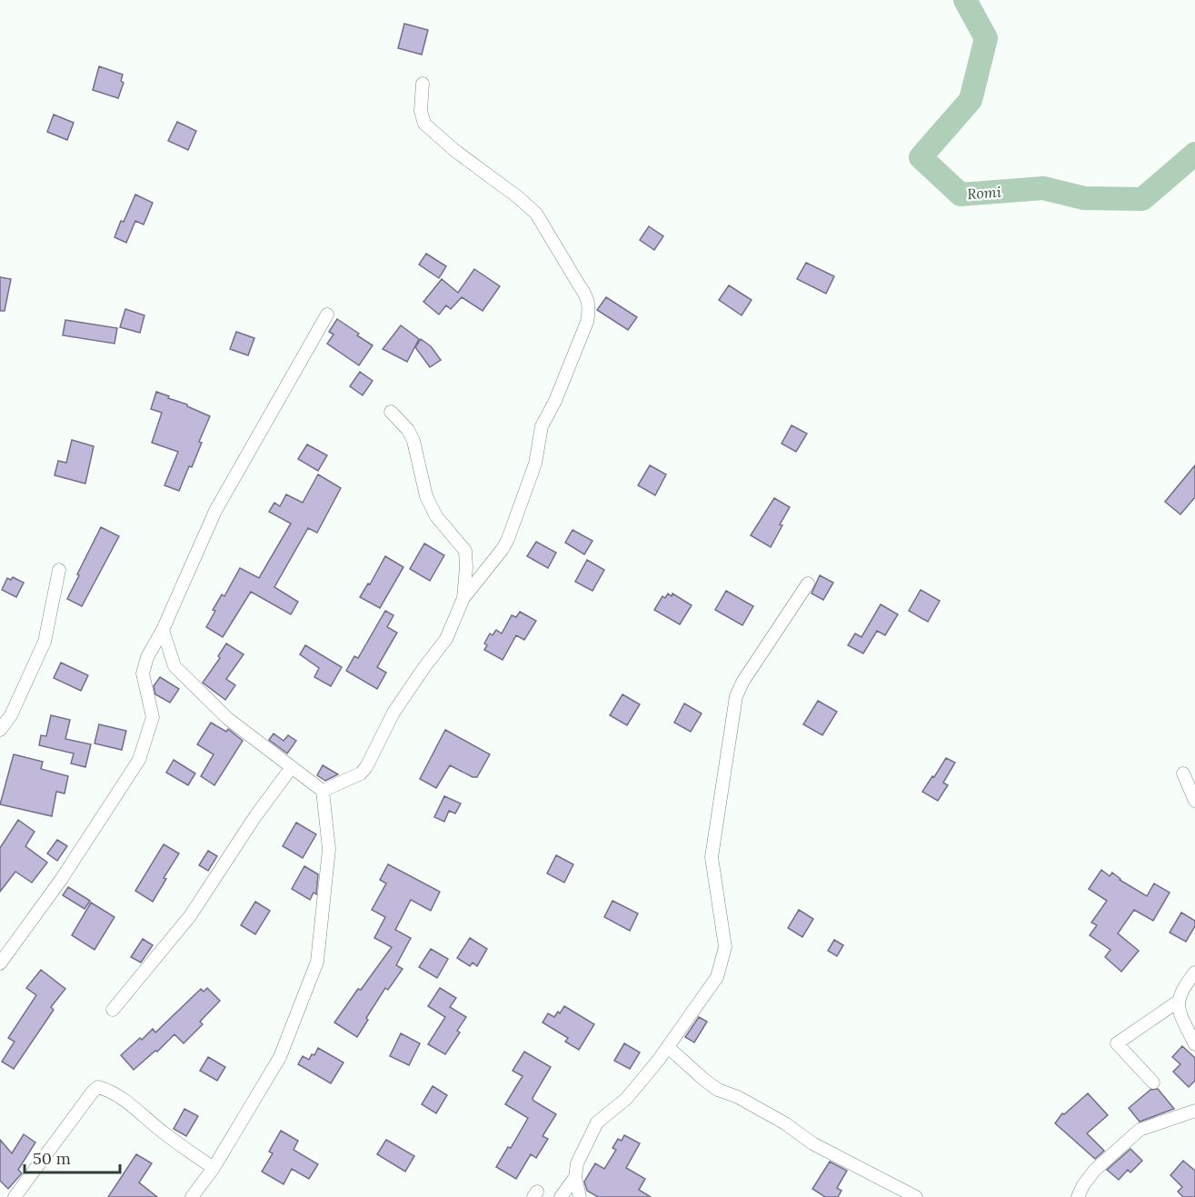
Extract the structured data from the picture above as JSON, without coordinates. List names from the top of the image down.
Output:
{
  "water": ["Romi"],
  "scale_bar": "50 m"
}
